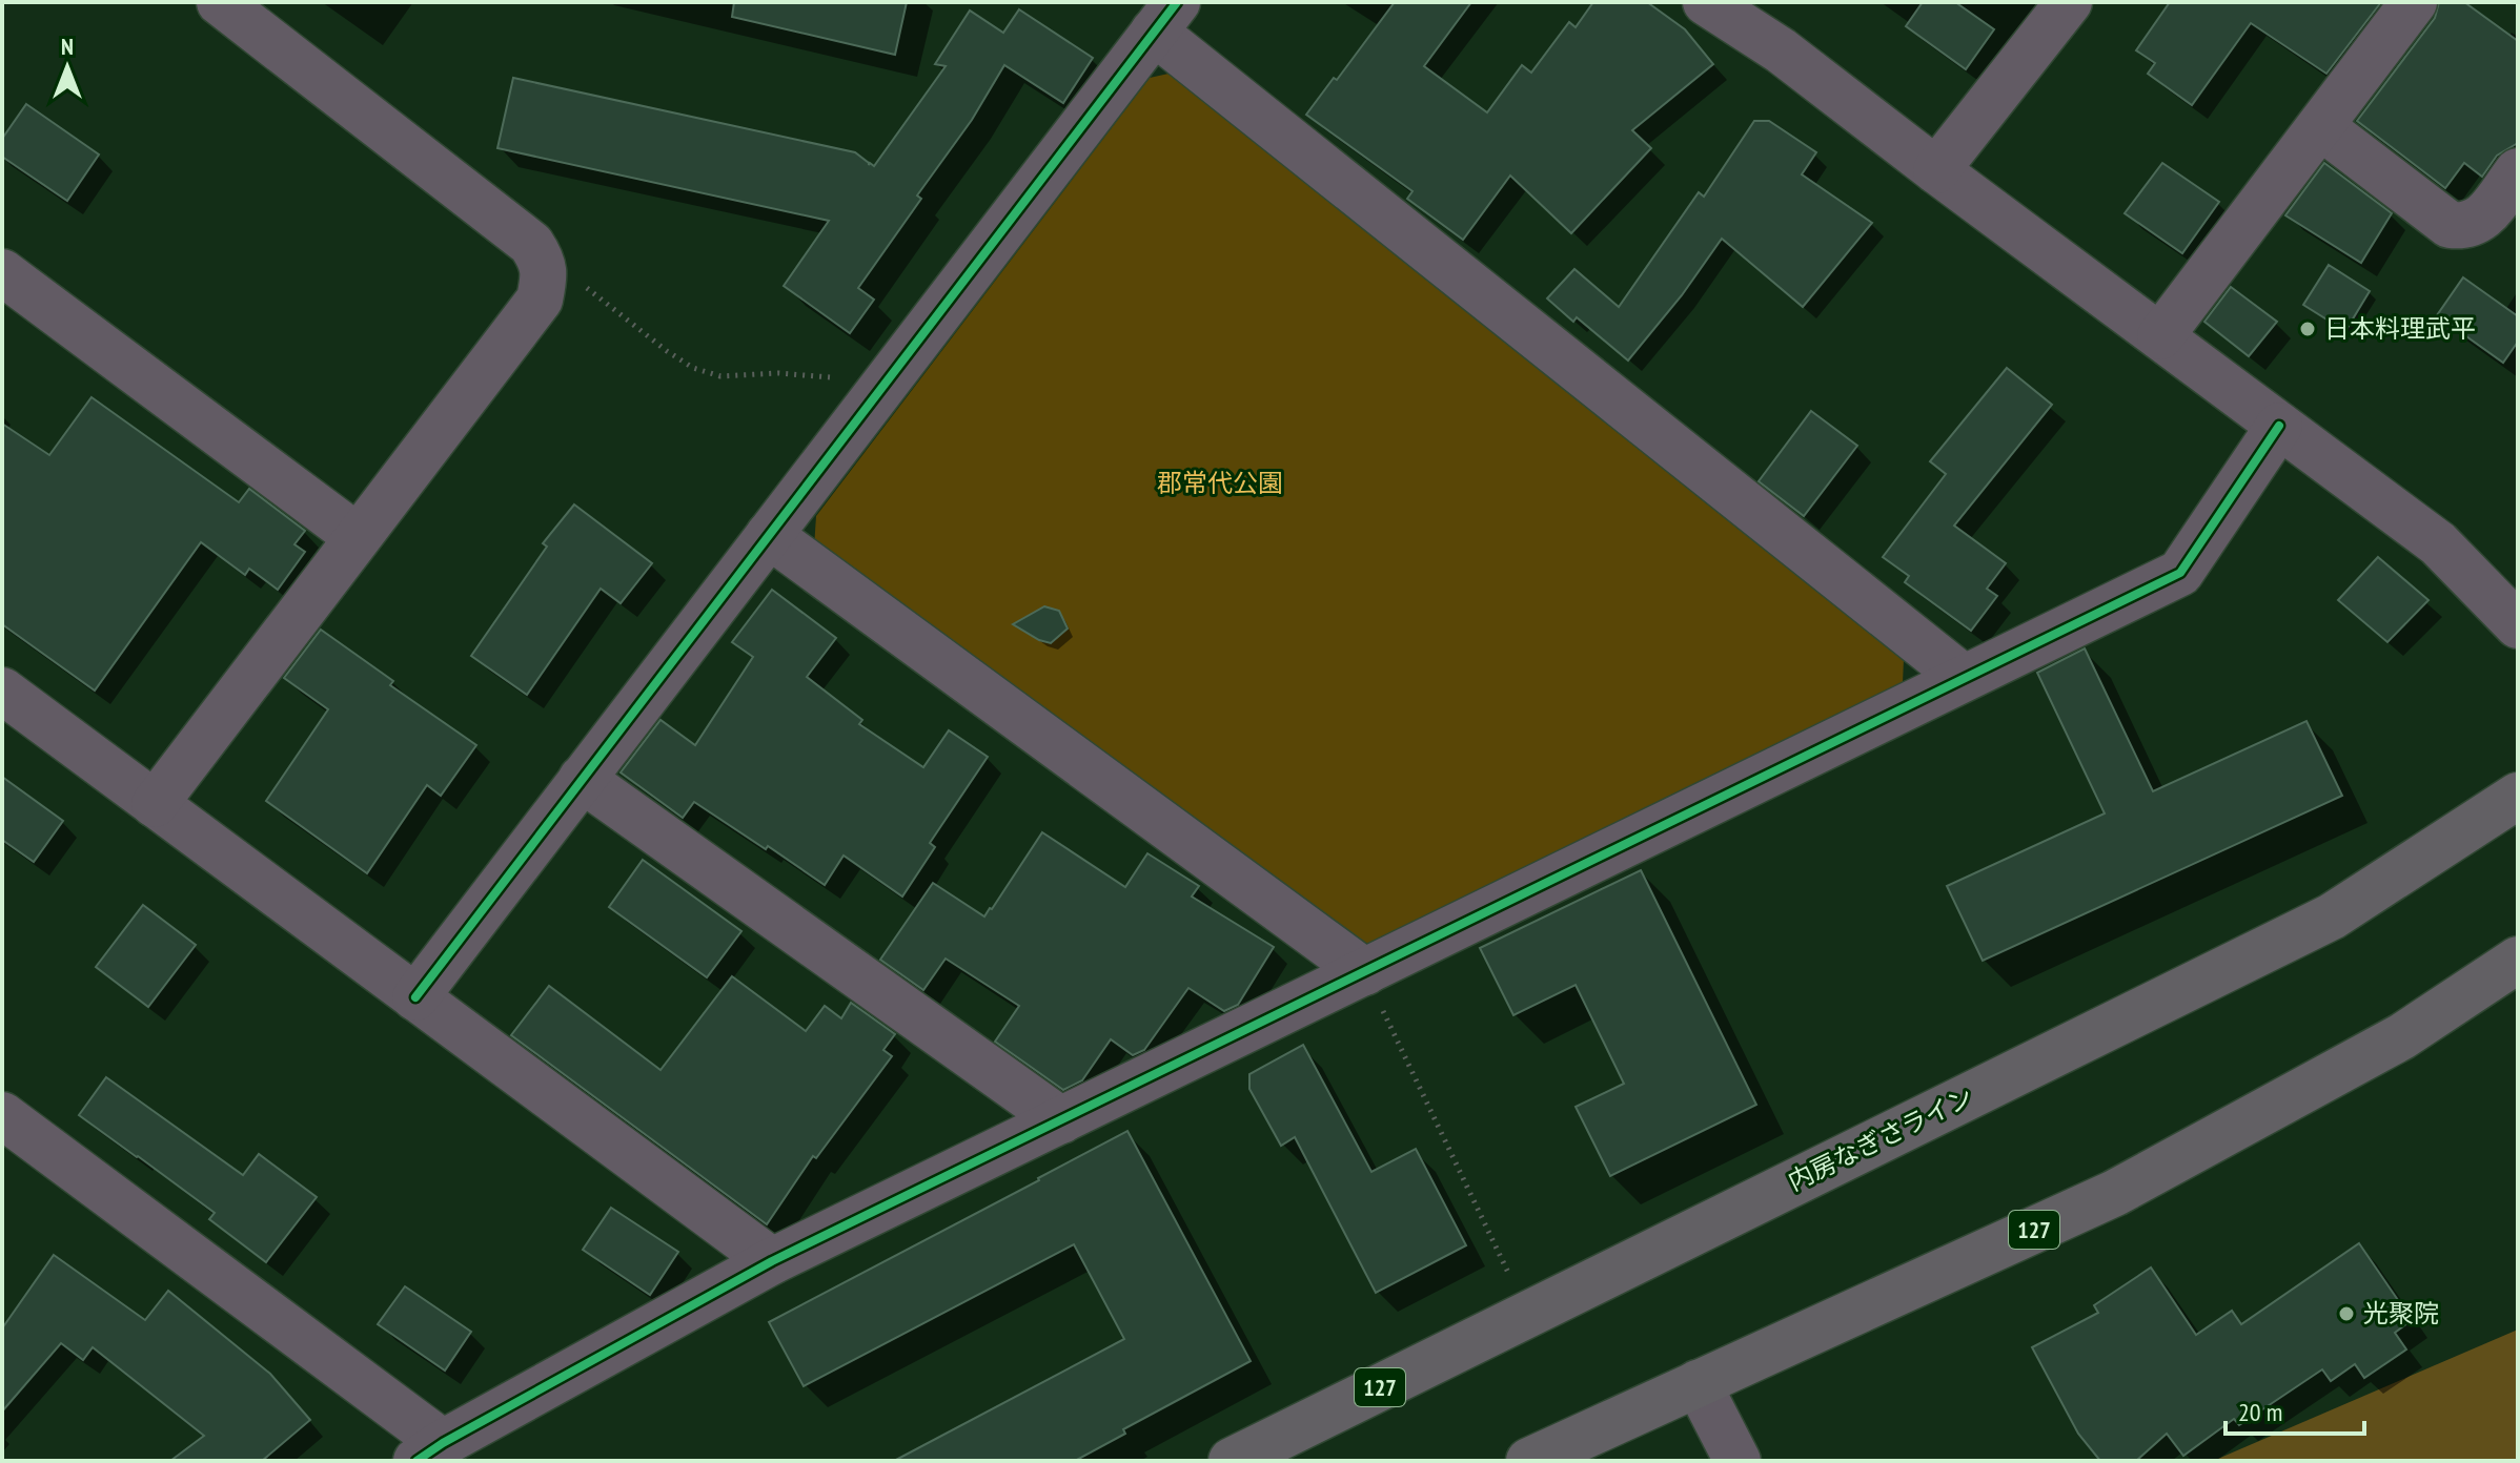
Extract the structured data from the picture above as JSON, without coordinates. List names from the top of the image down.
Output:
{
  "streets": {
    "highway": ["内房なぎさライン", "127"]
  },
  "parks": ["郡常代公園"],
  "places": ["日本料理武平", "光聚院"],
  "scale_bar": "20 m",
  "north": "top"
}
